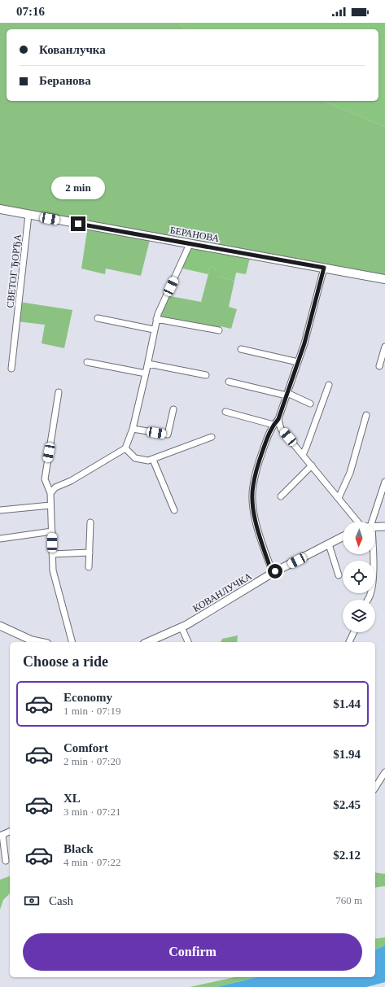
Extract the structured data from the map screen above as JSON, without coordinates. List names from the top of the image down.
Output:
{
  "streets": {
    "main road": ["БЕРАНОВА"],
    "street": ["СВЕТОГ ЂОРЂА", "КОВАНЛУЧКА"]
  },
  "crossings": [
    ["БЕРАНОВА", "СВЕТОГ ЂОРЂА"]
  ],
  "north": "bottom",
  "page": {
    "status": "07:16",
    "banner": ["Кованлучка", "Беранова"],
    "bubble": "2 min",
    "heading": "Choose a ride",
    "list": [
      {
        "name": "Economy",
        "note": "1 min · 07:19",
        "value": "$1.44"
      },
      {
        "name": "Comfort",
        "note": "2 min · 07:20",
        "value": "$1.94"
      },
      {
        "name": "XL",
        "note": "3 min · 07:21",
        "value": "$2.45"
      },
      {
        "name": "Black",
        "note": "4 min · 07:22",
        "value": "$2.12"
      }
    ],
    "pay": ["Cash", "760 m"],
    "buttons": "Confirm"
  }
}
